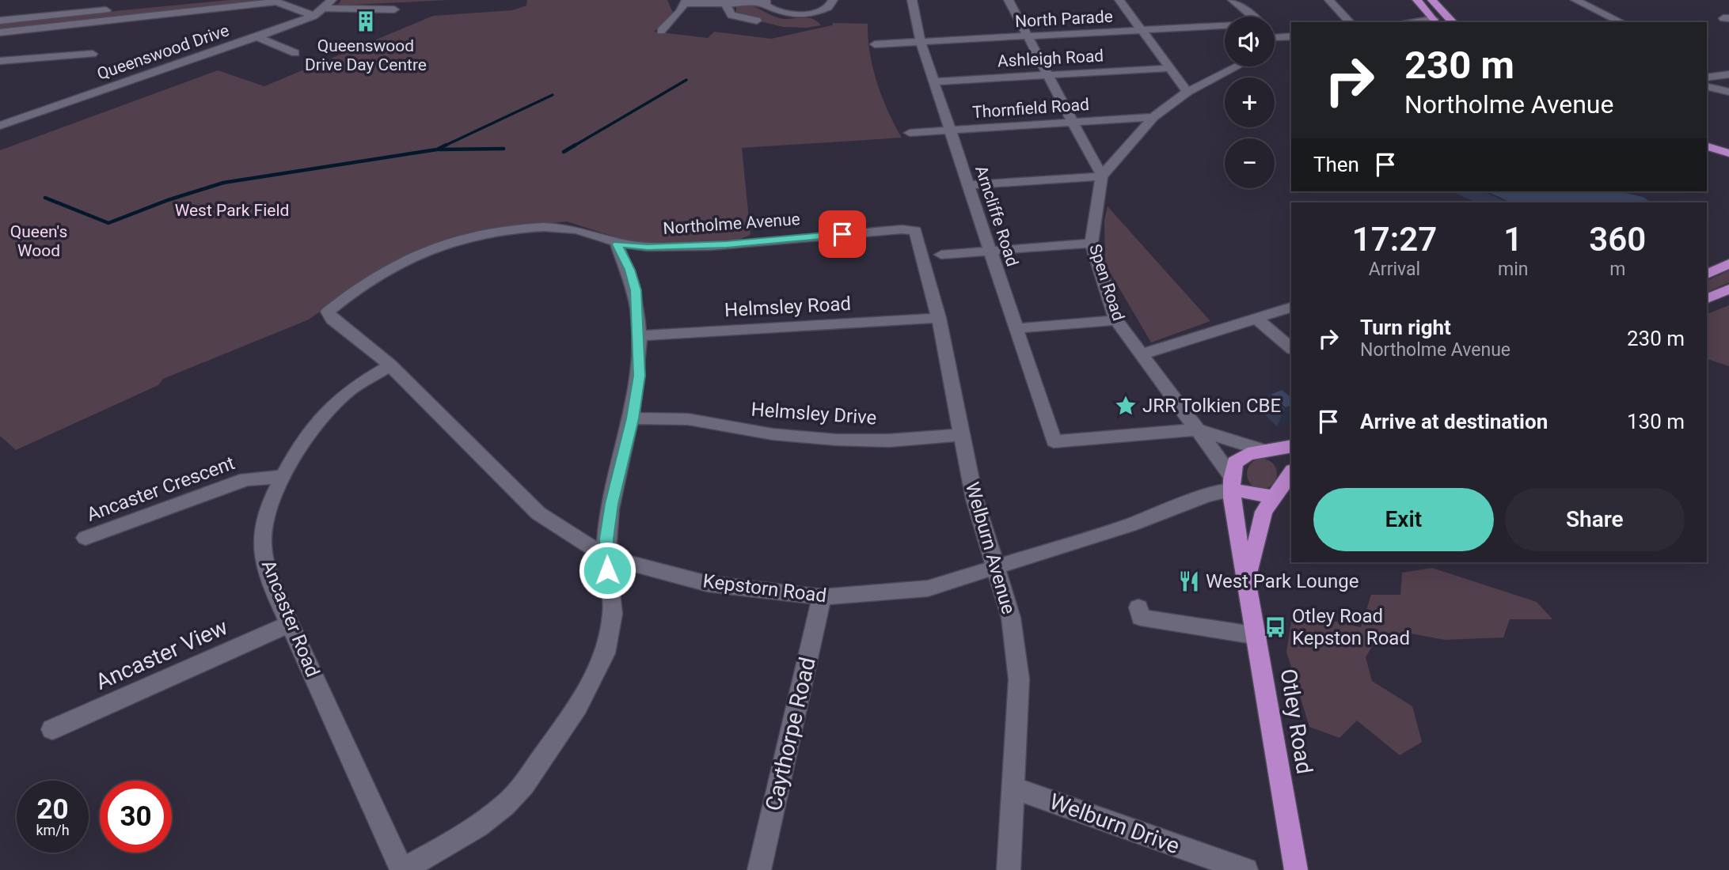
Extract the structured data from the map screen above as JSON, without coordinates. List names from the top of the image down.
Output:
{
  "streets": {
    "highway": ["Otley Road"],
    "street": [
      "North Parade",
      "Queenswood Drive",
      "Ashleigh Road",
      "Thornfield Road",
      "Arncliffe Road",
      "Northolme Avenue",
      "Spen Road",
      "Helmsley Road",
      "Helmsley Drive",
      "Ancaster Crescent",
      "Welburn Avenue",
      "Kepstorn Road",
      "Ancaster Road",
      "Ancaster View",
      "Caythorpe Road",
      "Welburn Drive"
    ]
  },
  "crossings": [
    ["North Parade", "Arncliffe Road"],
    ["Ashleigh Road", "Arncliffe Road"],
    ["Thornfield Road", "Arncliffe Road"],
    ["Arncliffe Road", "Spen Road"],
    ["Northolme Avenue", "Welburn Avenue"],
    ["Northolme Avenue", "Kepstorn Road"],
    ["Northolme Avenue", "Ancaster Road"],
    ["Spen Road", "Kepstorn Road"],
    ["Spen Road", "Otley Road"],
    ["Helmsley Road", "Welburn Avenue"],
    ["Helmsley Drive", "Welburn Avenue"],
    ["Ancaster Crescent", "Ancaster Road"],
    ["Welburn Avenue", "Kepstorn Road"],
    ["Welburn Avenue", "Welburn Drive"],
    ["Kepstorn Road", "Ancaster Road"],
    ["Kepstorn Road", "Otley Road"],
    ["Kepstorn Road", "Caythorpe Road"],
    ["Ancaster Road", "Ancaster View"]
  ],
  "parks": ["West Park Field", "Queen's Wood"],
  "places": {
    "building": ["Queenswood Drive Day Centre"],
    "place": ["JRR Tolkien CBE"],
    "restaurant": ["West Park Lounge"],
    "bus stop": ["Otley Road Kepston Road"]
  },
  "page": {
    "map_buttons": ["+", "−"],
    "turn": ["230 m", "Northolme Avenue"],
    "then": "Then",
    "eta": [
      "17:27",
      "Arrival",
      "1",
      "min",
      "360",
      "m"
    ],
    "list": [
      {
        "name": "Turn right",
        "note": "Northolme Avenue",
        "value": "230 m"
      },
      {
        "name": "Arrive at destination",
        "value": "130 m"
      }
    ],
    "buttons": ["Exit", "Share"],
    "speed": "20 km/h",
    "limit": "30"
  }
}
